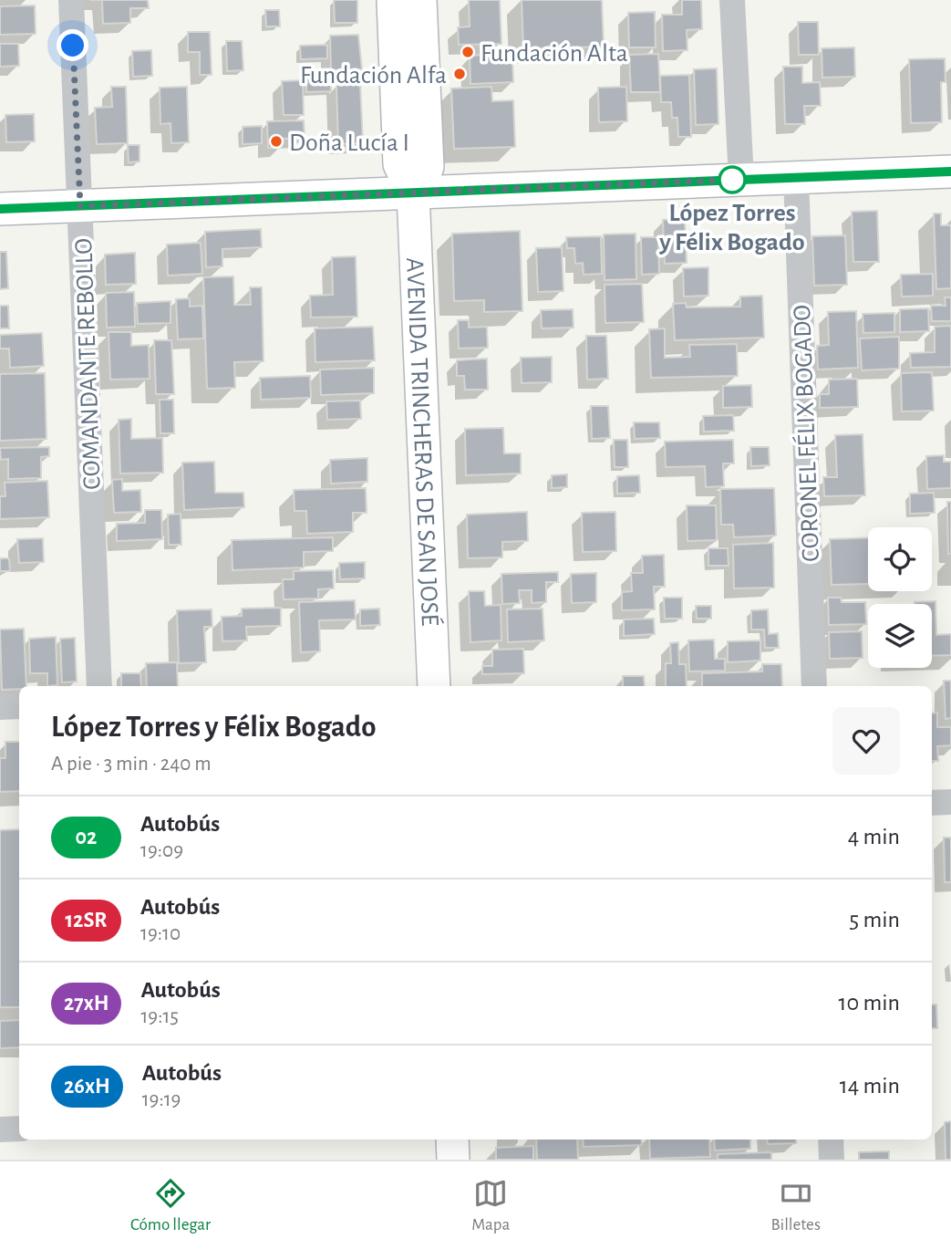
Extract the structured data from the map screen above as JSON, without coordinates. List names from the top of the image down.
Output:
{
  "streets": {
    "main road": ["AVENIDA TRINCHERAS DE SAN JOSÉ"],
    "street": ["COMANDANTE REBOLLO", "CORONEL FÉLIX BOGADO"]
  },
  "places": [
    "Fundación Alta",
    "Fundación Alfa",
    "Doña Lucía I",
    "López Torres y Félix Bogado"
  ],
  "lines": ["bus line 02"],
  "page": {
    "heading": ["López Torres y Félix Bogado", "A pie · 3 min · 240 m"],
    "list": [
      {
        "mark": "02",
        "name": "Autobús",
        "note": "19:09",
        "value": "4 min"
      },
      {
        "mark": "12SR",
        "name": "Autobús",
        "note": "19:10",
        "value": "5 min"
      },
      {
        "mark": "27xH",
        "name": "Autobús",
        "note": "19:15",
        "value": "10 min"
      },
      {
        "mark": "26xH",
        "name": "Autobús",
        "note": "19:19",
        "value": "14 min"
      }
    ],
    "tabs": ["Cómo llegar", "Mapa", "Billetes"]
  }
}
